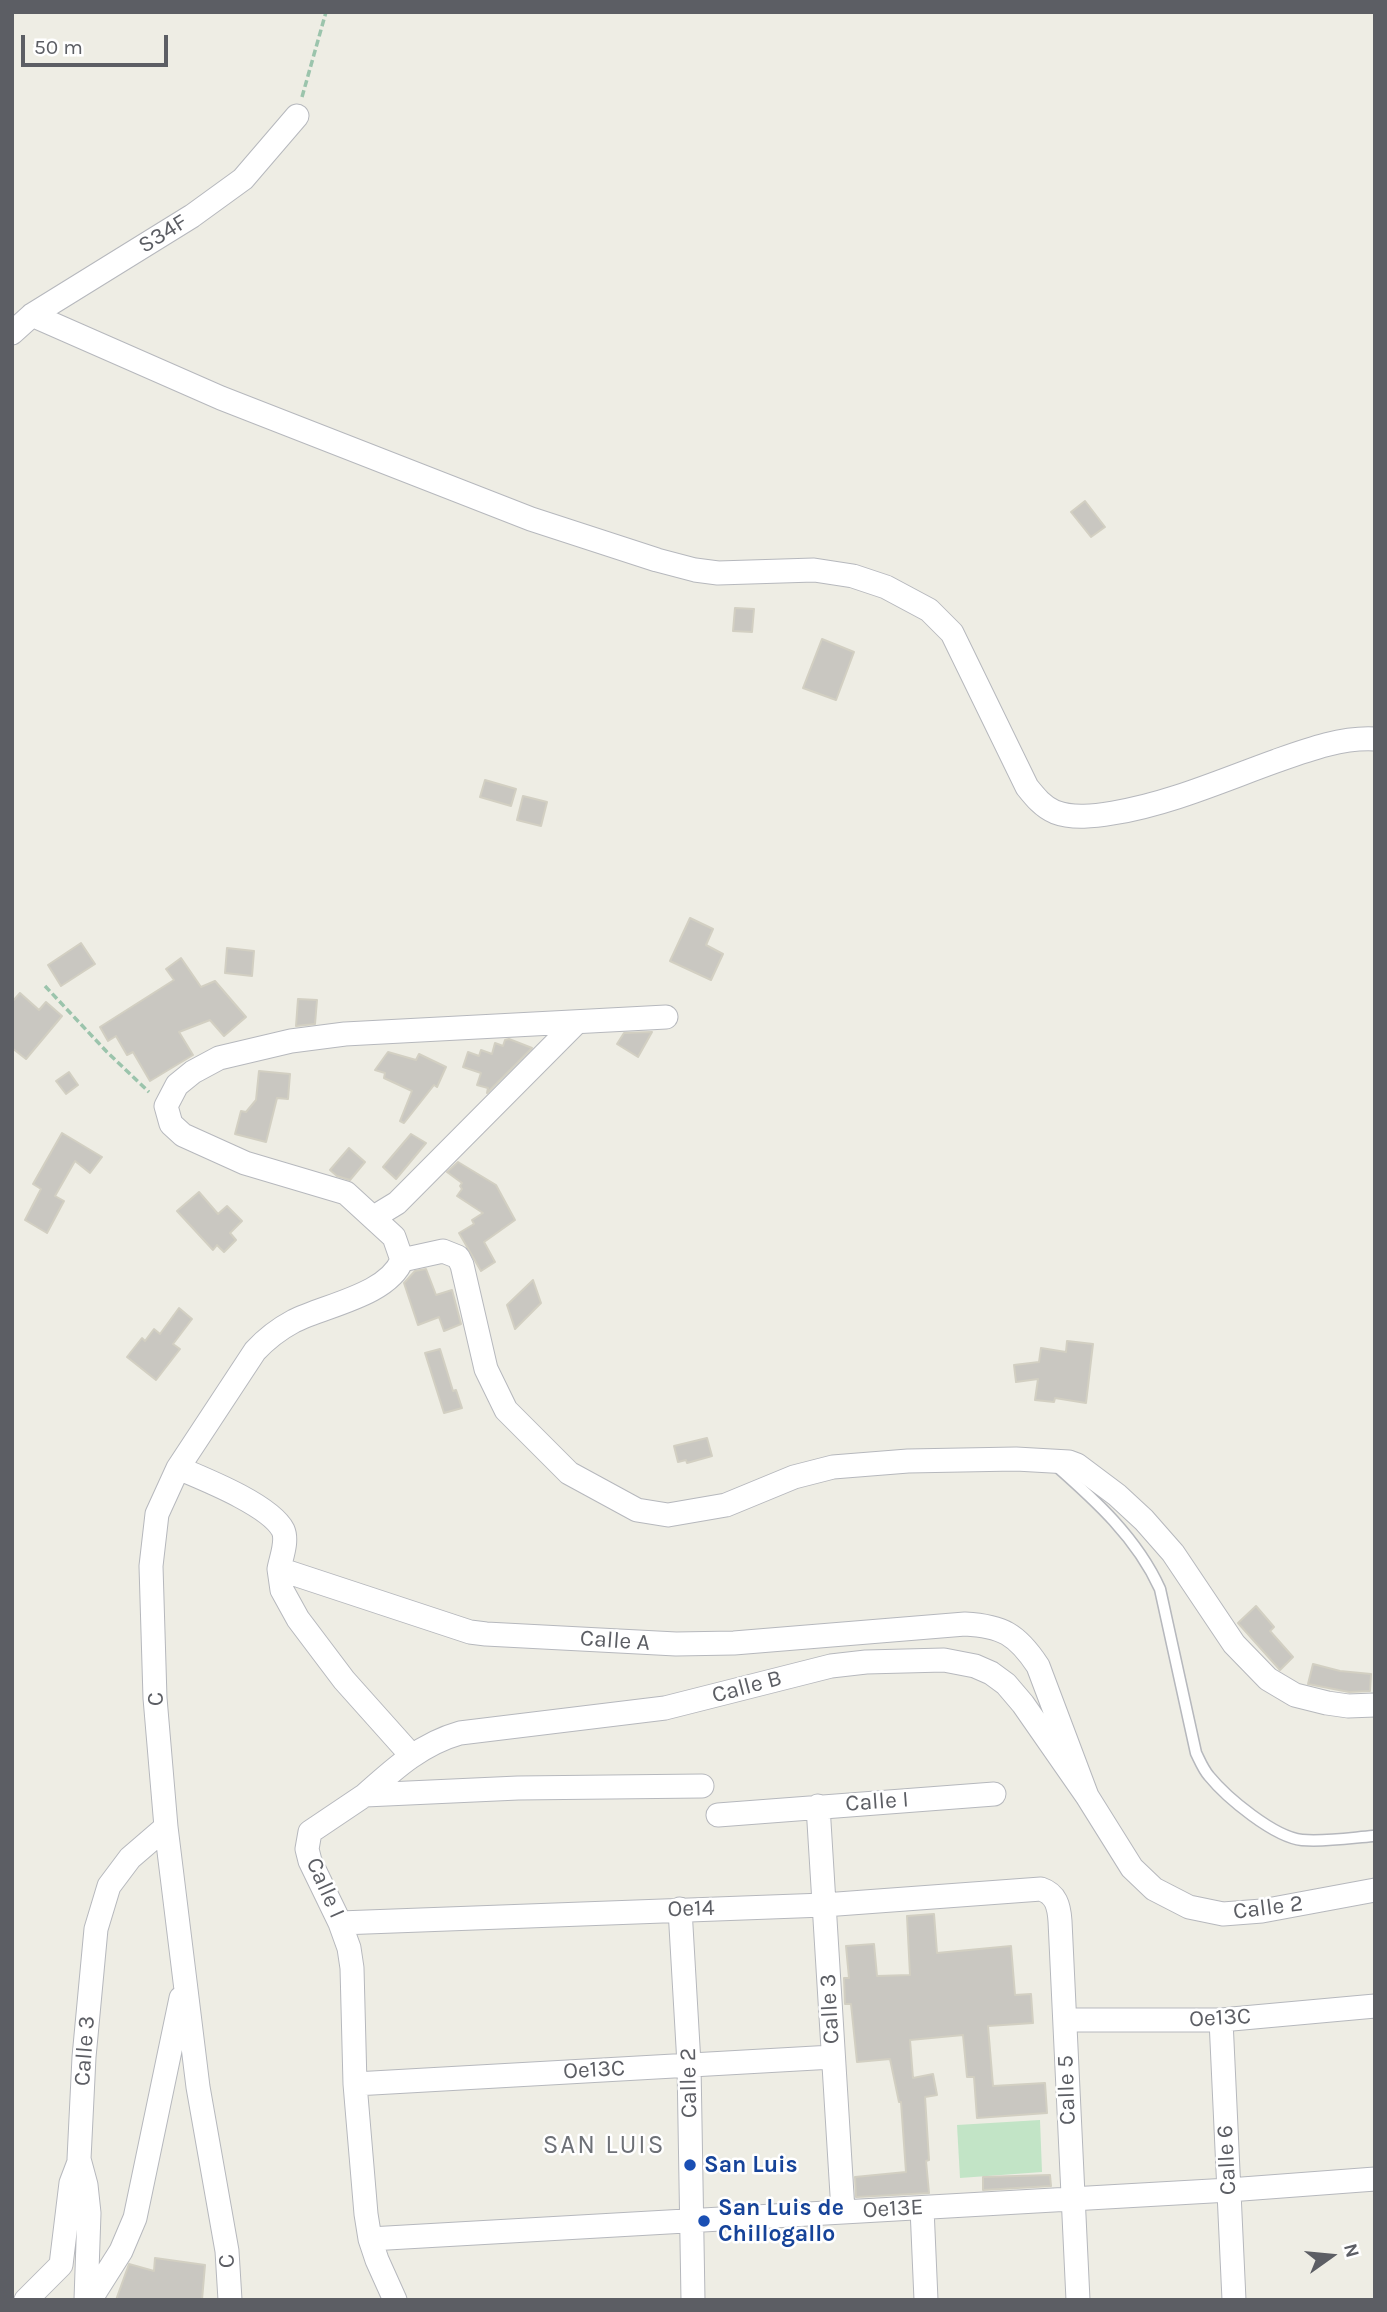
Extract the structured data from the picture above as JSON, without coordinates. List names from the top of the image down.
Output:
{
  "streets": {
    "street": [
      "S34F",
      "Calle A",
      "Calle B",
      "C",
      "Calle I",
      "Calle 2",
      "Oe14",
      "Calle 3",
      "Oe13C",
      "Calle 5",
      "Calle 6",
      "Oe13E"
    ]
  },
  "crossings": [
    ["Calle A", "Calle B"],
    ["Calle A", "Calle 2"],
    ["Calle B", "Calle I"],
    ["Calle B", "Calle 2"],
    ["C", "Calle 3"],
    ["Calle I", "Oe14"],
    ["Calle I", "Calle 3"],
    ["Calle I", "Oe13C"],
    ["Calle I", "Oe13E"],
    ["Calle 2", "Oe14"],
    ["Calle 2", "Oe13C"],
    ["Calle 2", "Oe13E"],
    ["Oe14", "Calle 3"],
    ["Oe14", "Calle 5"],
    ["Calle 3", "Oe13C"],
    ["Calle 3", "Oe13E"],
    ["Oe13C", "Calle 5"],
    ["Oe13C", "Calle 6"],
    ["Calle 5", "Oe13E"],
    ["Calle 6", "Oe13E"]
  ],
  "districts": ["SAN LUIS"],
  "places": ["San Luis", "San Luis de Chillogallo"],
  "scale_bar": "50 m",
  "north": "right"
}
